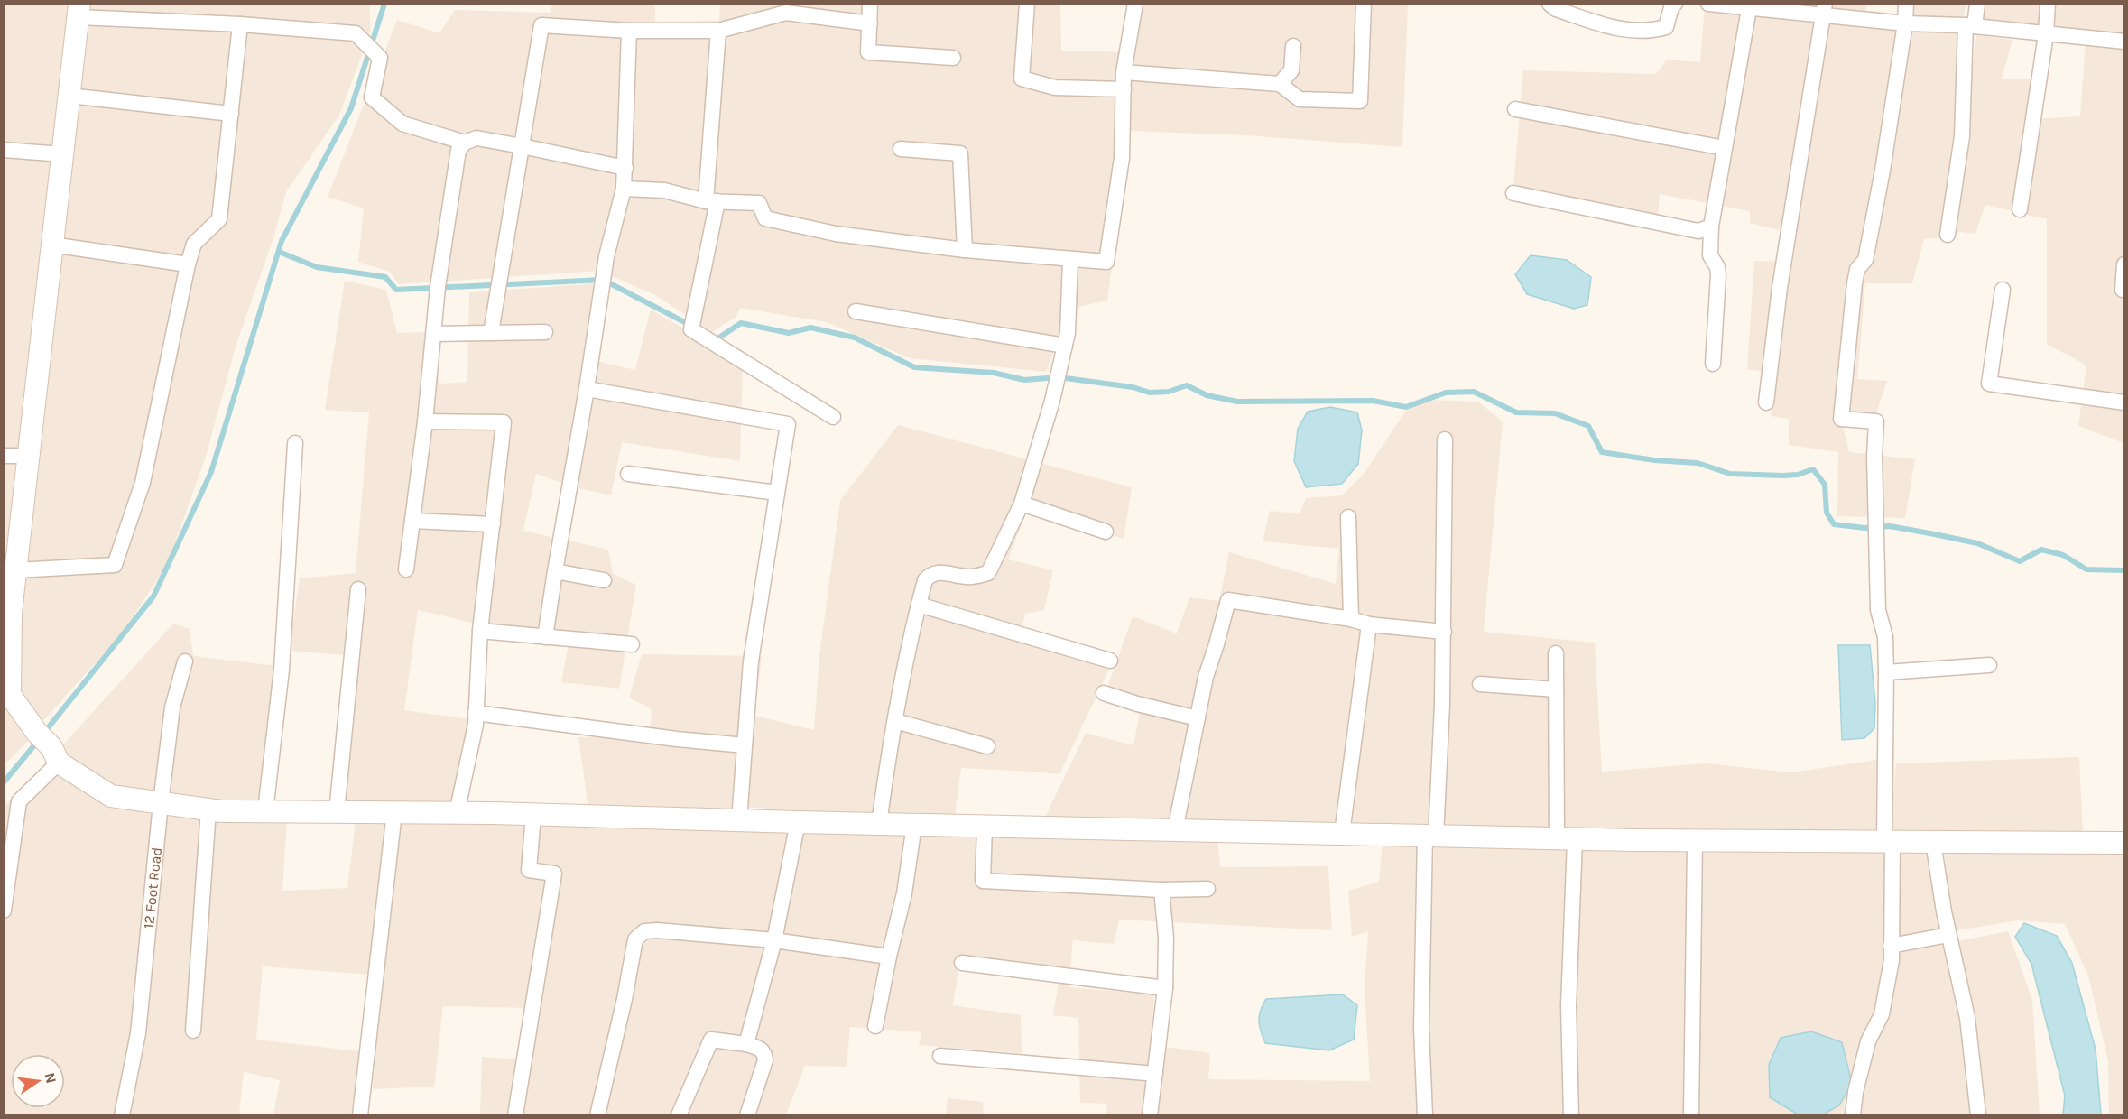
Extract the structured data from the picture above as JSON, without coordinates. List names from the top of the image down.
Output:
{
  "streets": {
    "street": ["12 Foot Road"]
  },
  "north": "right"
}
